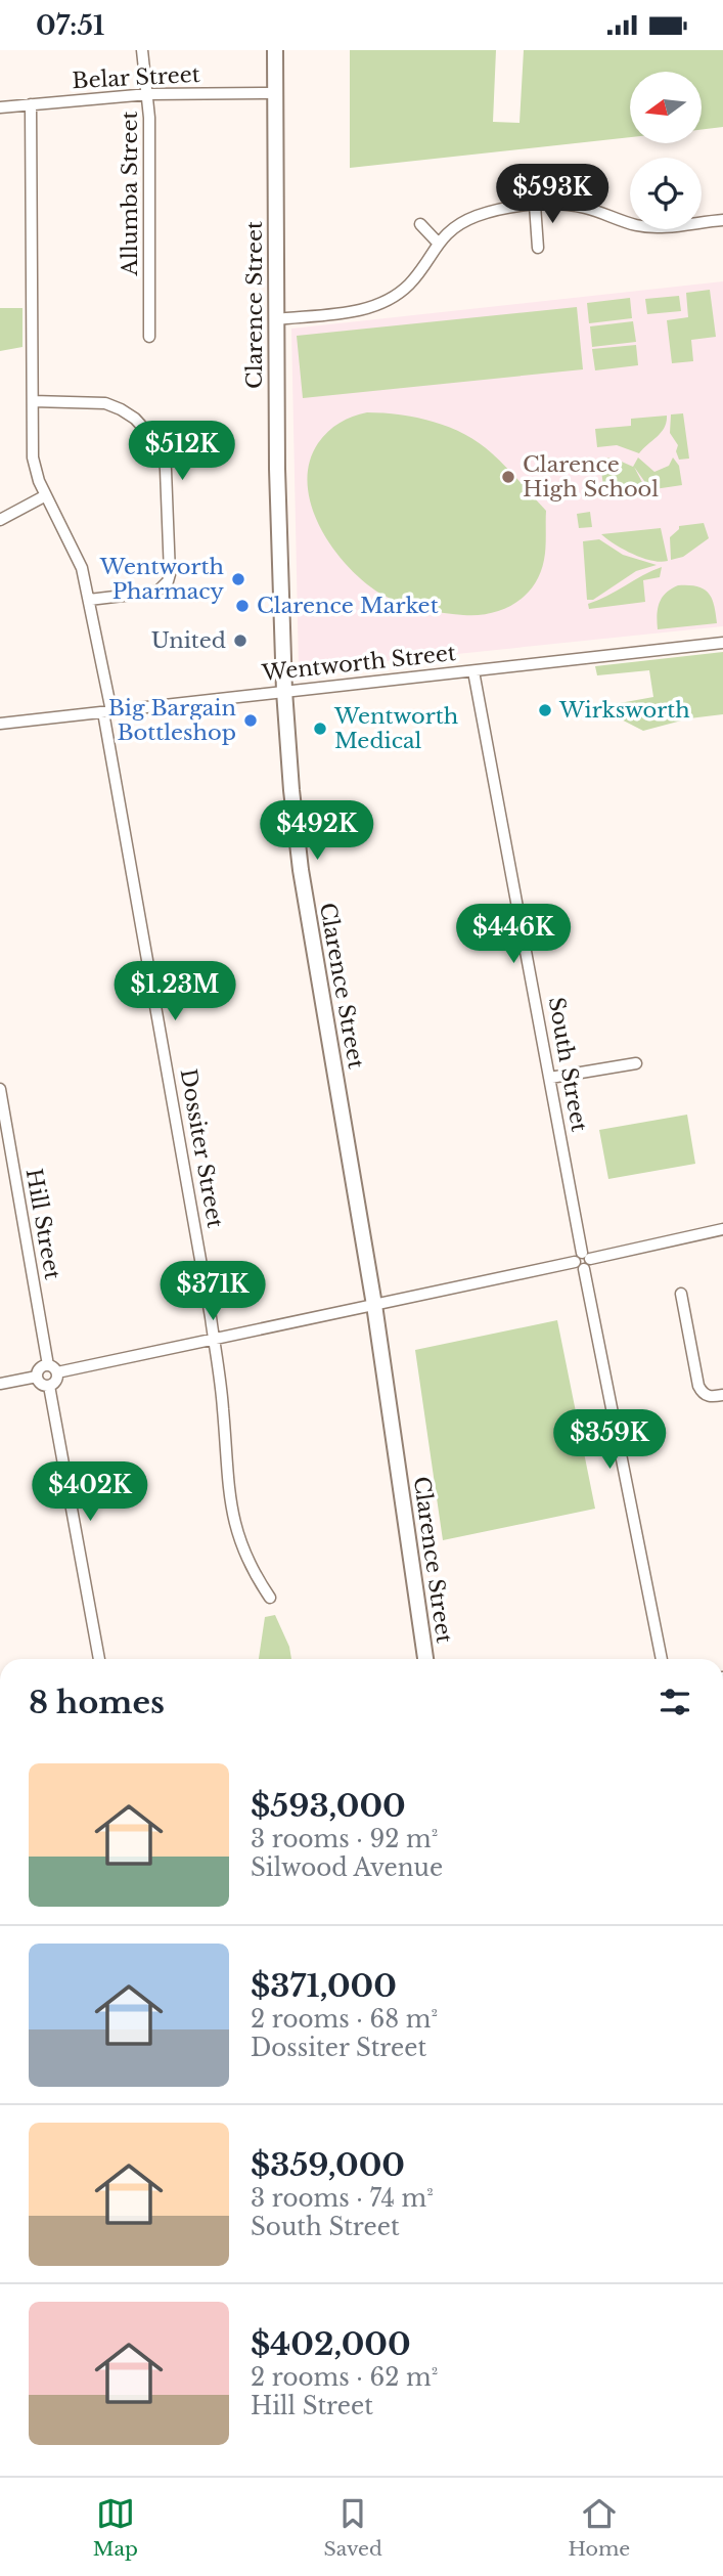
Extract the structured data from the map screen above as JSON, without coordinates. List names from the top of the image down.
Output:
{
  "streets": {
    "main road": ["Clarence Street"],
    "street": [
      "Belar Street",
      "Allumba Street",
      "Wentworth Street",
      "South Street",
      "Dossiter Street",
      "Hill Street"
    ]
  },
  "crossings": [
    ["Belar Street", "Allumba Street"],
    ["Belar Street", "Clarence Street"],
    ["Belar Street", "Dossiter Street"],
    ["Clarence Street", "Wentworth Street"],
    ["Wentworth Street", "South Street"],
    ["Wentworth Street", "Dossiter Street"]
  ],
  "places": [
    "Clarence High School",
    "Wentworth Pharmacy",
    "Clarence Market",
    "United",
    "Wirksworth",
    "Big Bargain Bottleshop",
    "Wentworth Medical"
  ],
  "north": "left",
  "page": {
    "status": "07:51",
    "price": [
      "$593K",
      "$512K",
      "$492K",
      "$446K",
      "$1.23M",
      "$371K",
      "$359K",
      "$402K"
    ],
    "heading": "8 homes",
    "list": [
      {
        "name": "$593,000",
        "note": "3 rooms · 92 m² · Silwood Avenue"
      },
      {
        "name": "$371,000",
        "note": "2 rooms · 68 m² · Dossiter Street"
      },
      {
        "name": "$359,000",
        "note": "3 rooms · 74 m² · South Street"
      },
      {
        "name": "$402,000",
        "note": "2 rooms · 62 m² · Hill Street"
      }
    ],
    "tabs": ["Map", "Saved", "Home"]
  }
}
